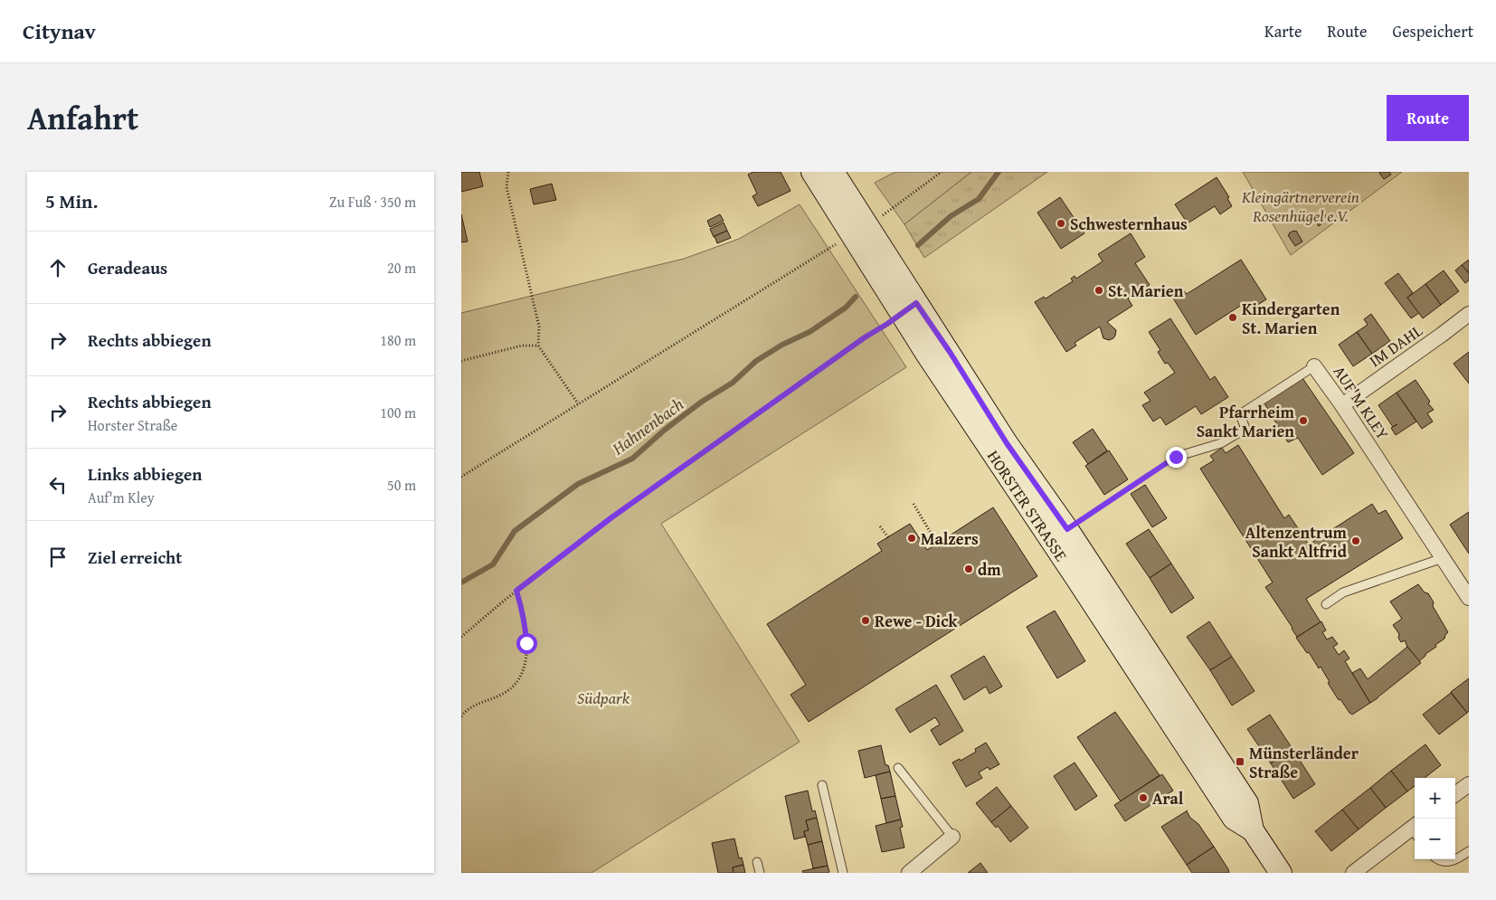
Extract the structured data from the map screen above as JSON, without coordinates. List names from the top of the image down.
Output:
{
  "streets": {
    "main road": ["HORSTER STRASSE"],
    "street": ["IM DAHL", "AUF'M KLEY"]
  },
  "crossings": [
    ["IM DAHL", "AUF'M KLEY"]
  ],
  "water": ["Hahnenbach"],
  "parks": ["Kleingärtnerverein Rosenhügel e.V.", "Südpark"],
  "places": {
    "other": [
      "Schwesternhaus",
      "St. Marien",
      "Kindergarten St. Marien",
      "Pfarrheim Sankt Marien",
      "Malzers",
      "Altenzentrum Sankt Altfrid",
      "dm",
      "Rewe - Dick",
      "Aral"
    ],
    "transit": ["Münsterländer Straße"]
  },
  "page": {
    "header": "Citynav",
    "nav": ["Karte", "Route", "Gespeichert"],
    "title": "Anfahrt",
    "buttons": "Route",
    "heading": ["5 Min.", "Zu Fuß · 350 m"],
    "list": [
      ["Geradeaus", "20 m"],
      ["Rechts abbiegen", "180 m"],
      ["Rechts abbiegen", "Horster Straße", "100 m"],
      ["Links abbiegen", "Auf'm Kley", "50 m"],
      "Ziel erreicht"
    ],
    "map_buttons": ["+", "−"]
  }
}
